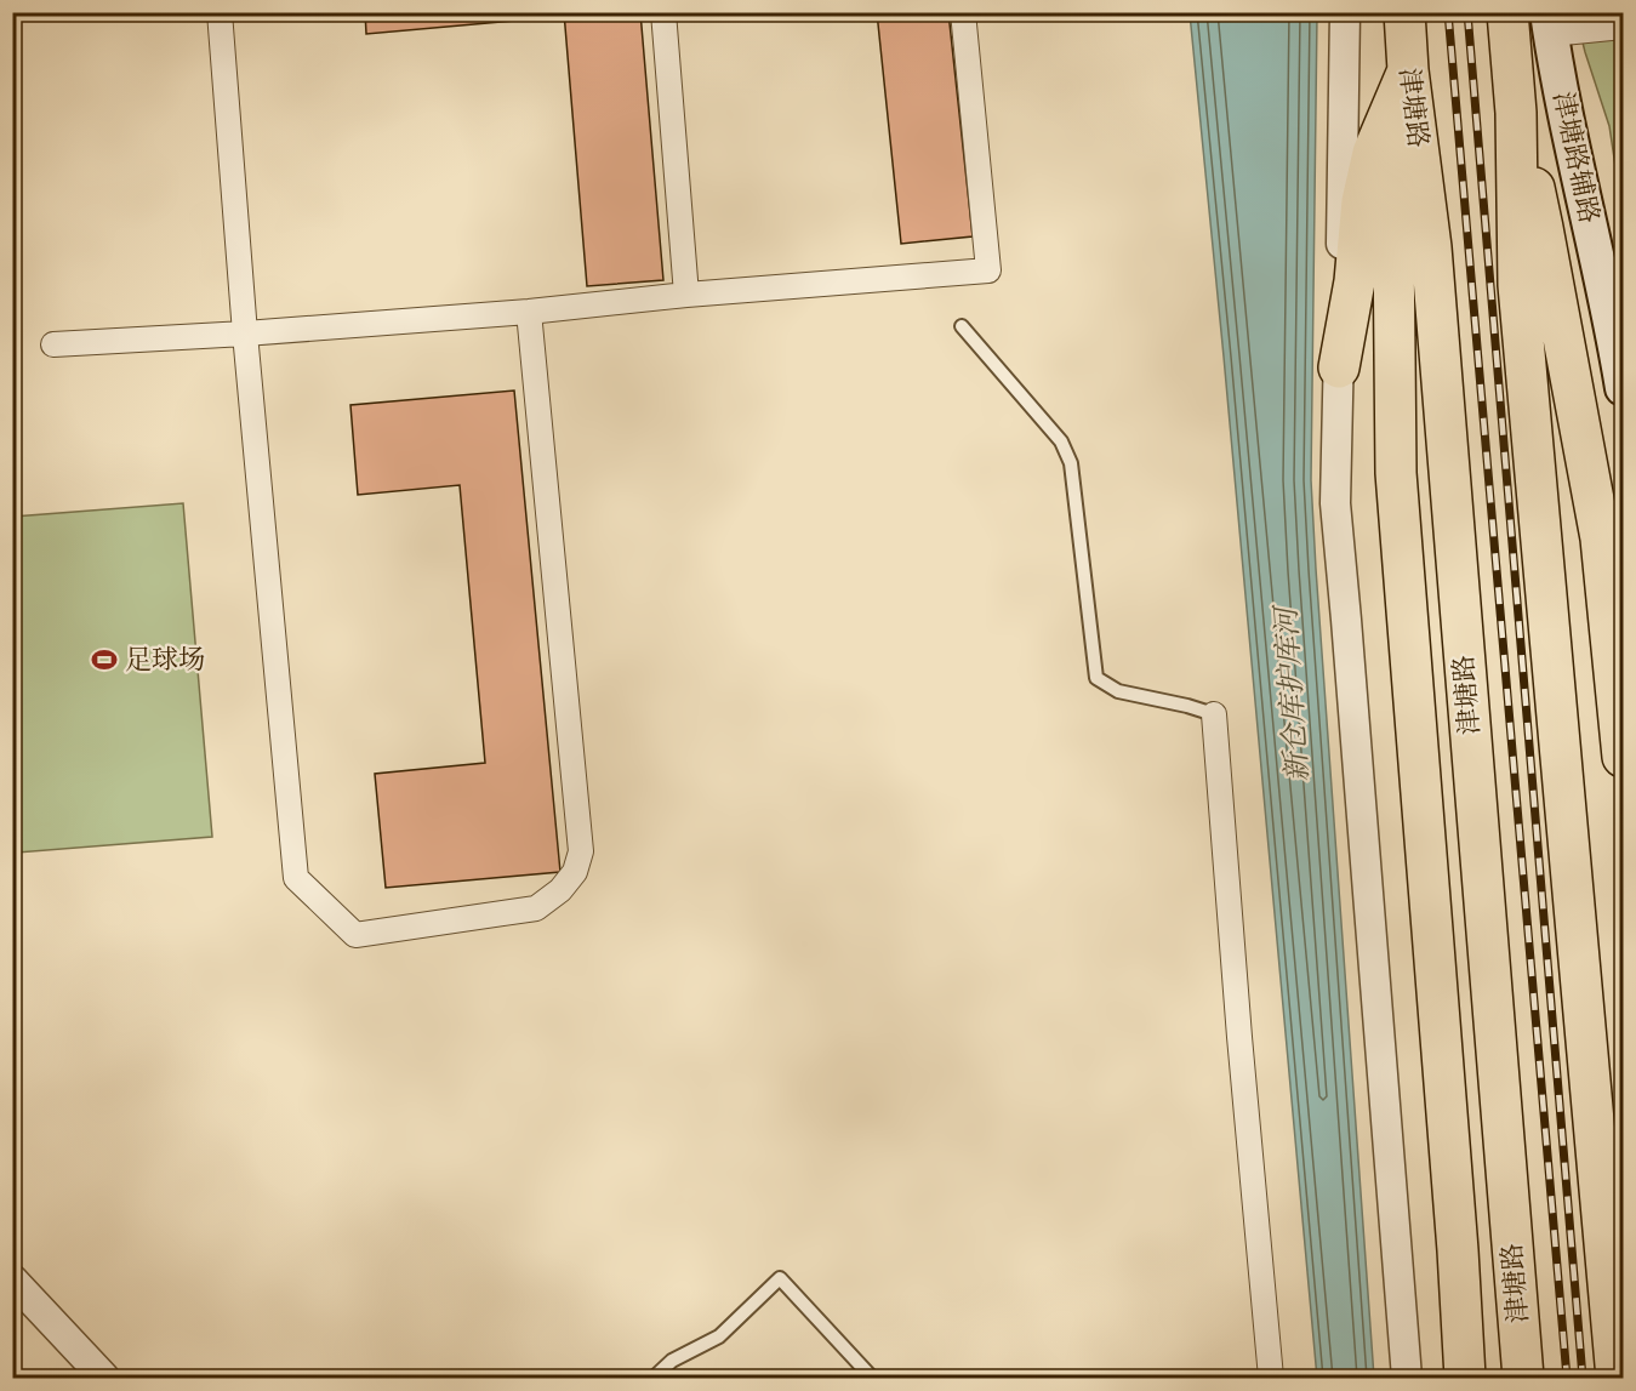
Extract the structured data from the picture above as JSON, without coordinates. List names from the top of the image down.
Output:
{
  "streets": {
    "highway": ["津塘路"],
    "main road": ["津塘路辅路"]
  },
  "water": ["新仓库护库河"],
  "places": {
    "sports": ["足球场"]
  }
}
